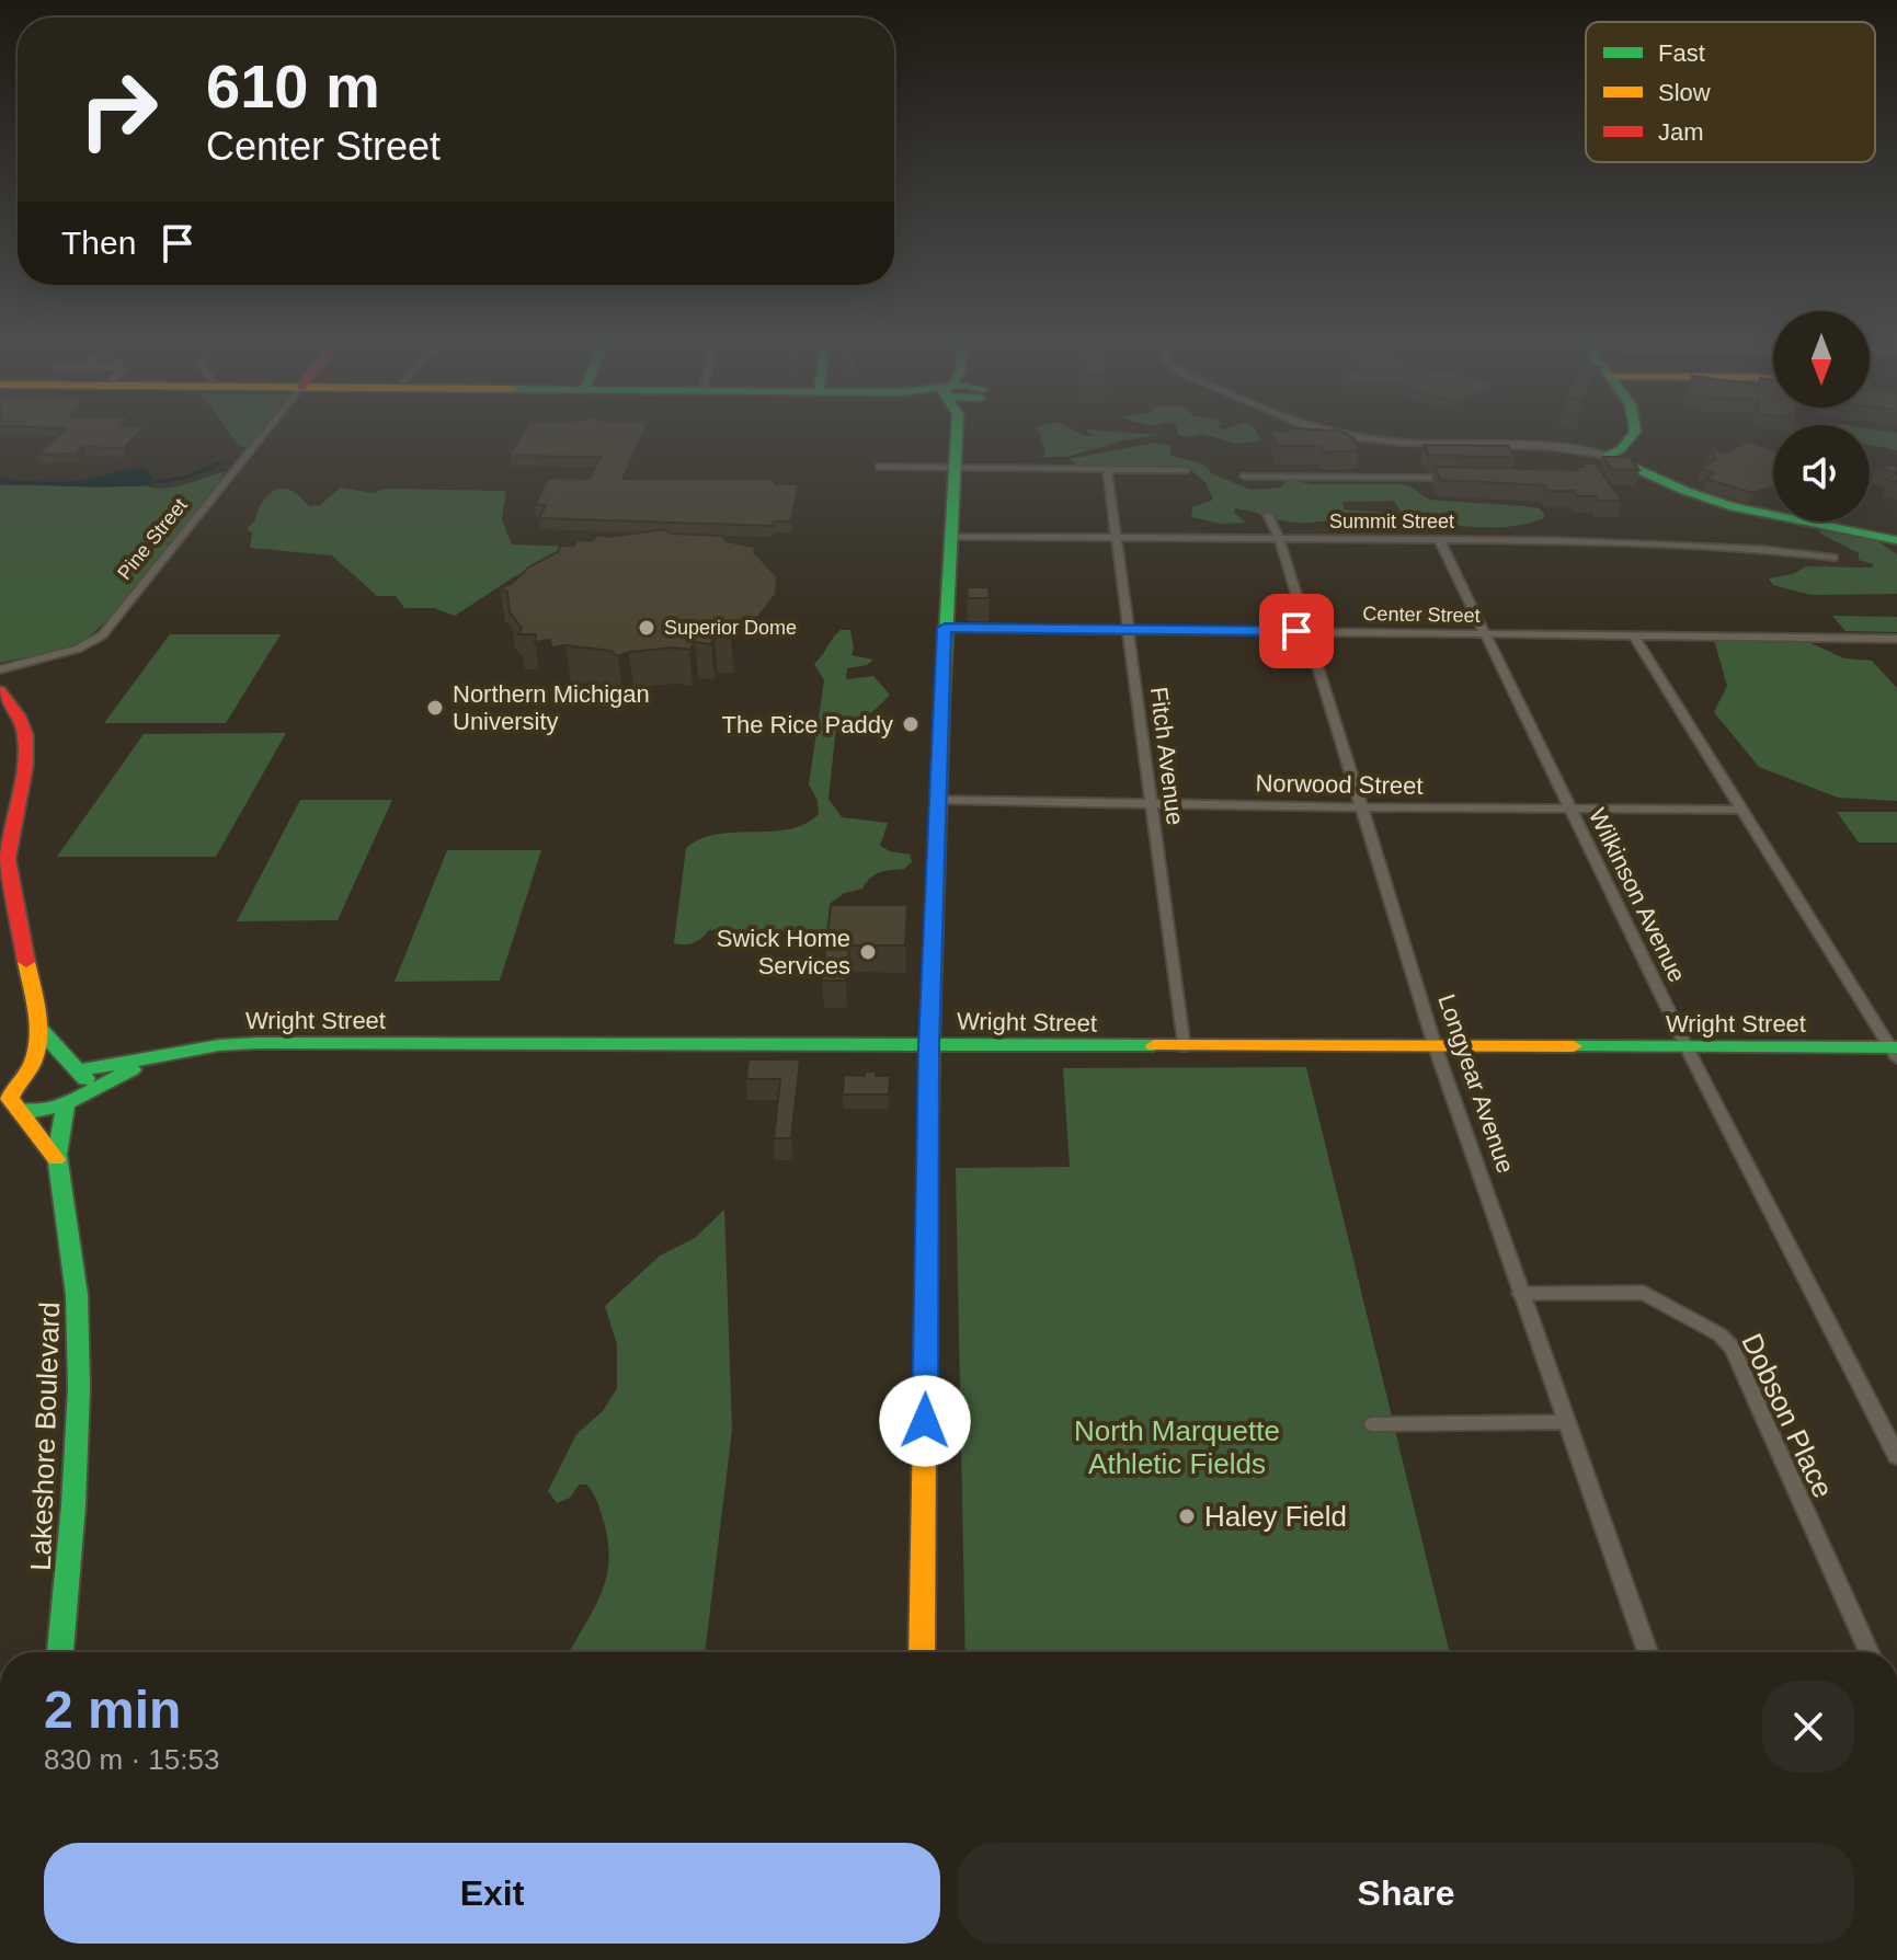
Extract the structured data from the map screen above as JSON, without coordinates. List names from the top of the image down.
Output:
{
  "streets": {
    "street": [
      "Summit Street",
      "Pine Street",
      "Center Street",
      "Fitch Avenue",
      "Norwood Street",
      "Wilkinson Avenue",
      "Wright Street",
      "Longyear Avenue",
      "Dobson Place",
      "Lakeshore Boulevard"
    ]
  },
  "crossings": [
    ["Summit Street", "Fitch Avenue"],
    ["Summit Street", "Wilkinson Avenue"],
    ["Summit Street", "Longyear Avenue"],
    ["Center Street", "Fitch Avenue"],
    ["Center Street", "Wilkinson Avenue"],
    ["Center Street", "Longyear Avenue"],
    ["Fitch Avenue", "Norwood Street"],
    ["Fitch Avenue", "Wright Street"],
    ["Norwood Street", "Wilkinson Avenue"],
    ["Norwood Street", "Longyear Avenue"],
    ["Wilkinson Avenue", "Wright Street"],
    ["Wright Street", "Longyear Avenue"],
    ["Wright Street", "Lakeshore Boulevard"],
    ["Longyear Avenue", "Dobson Place"]
  ],
  "parks": ["North Marquette Athletic Fields"],
  "places": [
    "Superior Dome",
    "Northern Michigan University",
    "The Rice Paddy",
    "Swick Home Services",
    "Haley Field"
  ],
  "legend": ["Fast", "Slow", "Jam"],
  "north": "bottom",
  "page": {
    "turn": ["610 m", "Center Street"],
    "then": "Then",
    "heading": ["2 min", "830 m · 15:53"],
    "buttons": ["Exit", "Share"]
  }
}
